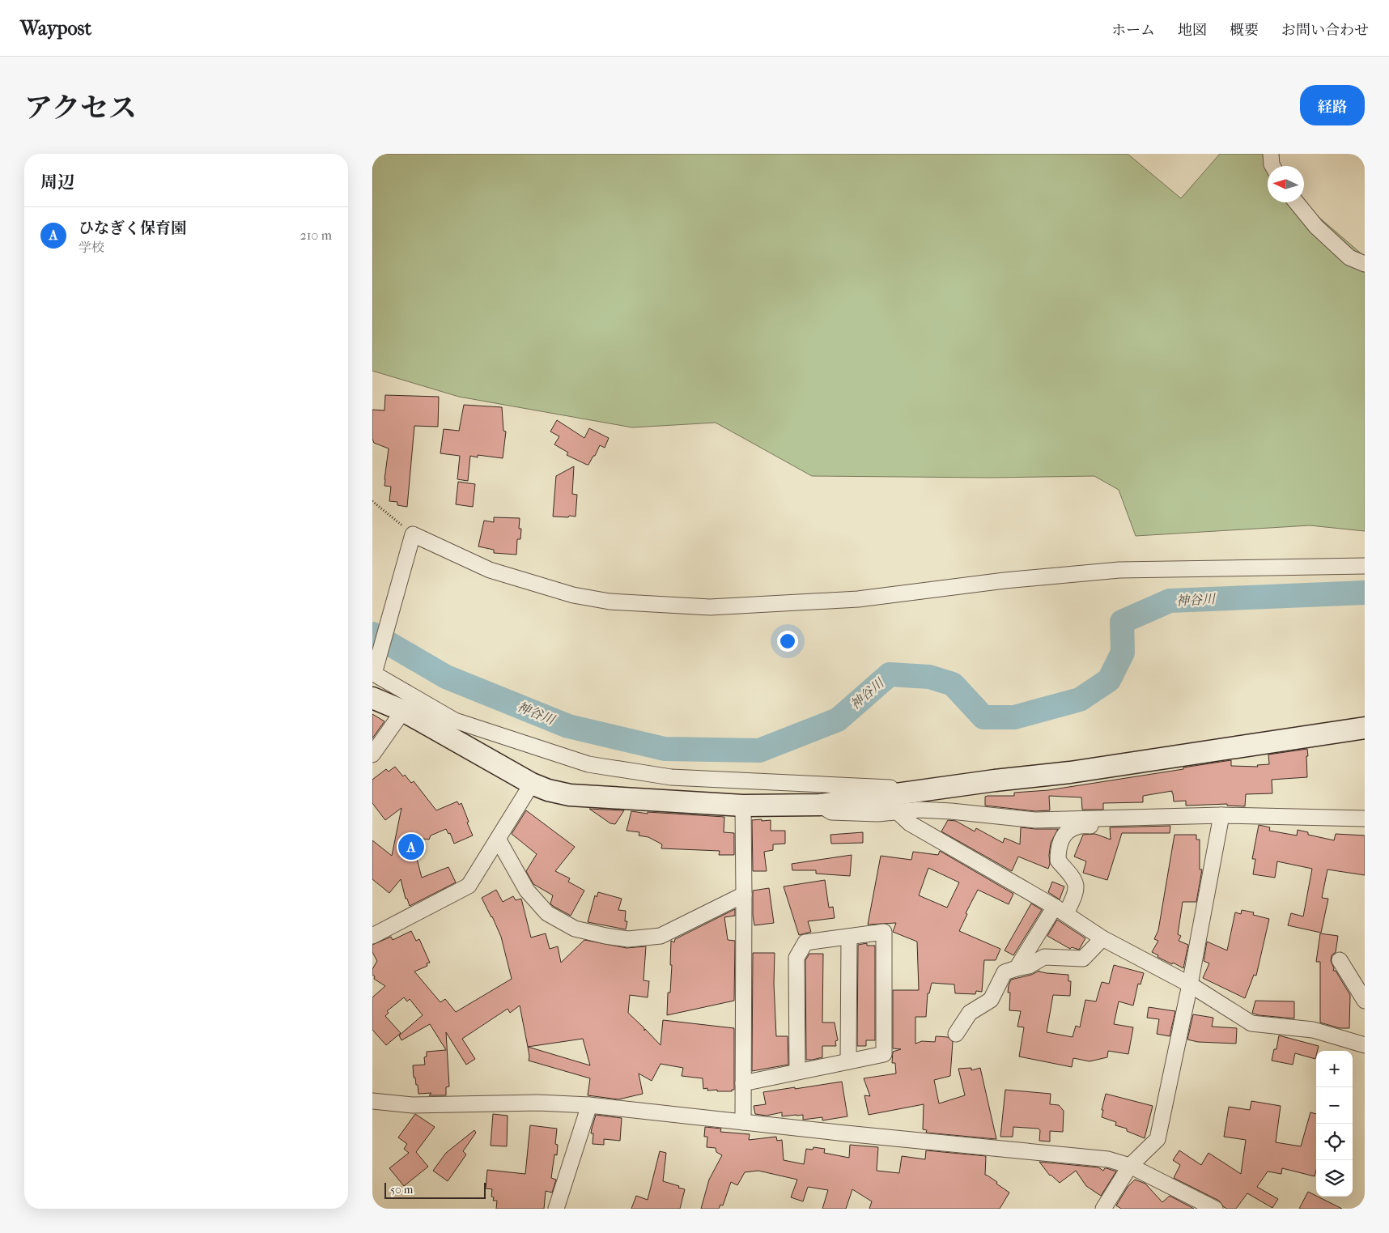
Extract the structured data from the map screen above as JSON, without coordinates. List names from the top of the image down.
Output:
{
  "water": ["神谷川"],
  "scale_bar": "50 m",
  "north": "left",
  "page": {
    "header": "Waypost",
    "nav": [
      "ホーム",
      "地図",
      "概要",
      "お問い合わせ"
    ],
    "title": "アクセス",
    "buttons": "経路",
    "heading": "周辺",
    "list": [
      {
        "mark": "A",
        "name": "ひなぎく保育園",
        "note": "学校",
        "value": "210 m"
      }
    ],
    "pins": "A",
    "map_buttons": ["+", "−"],
    "scale": "50 m"
  }
}
